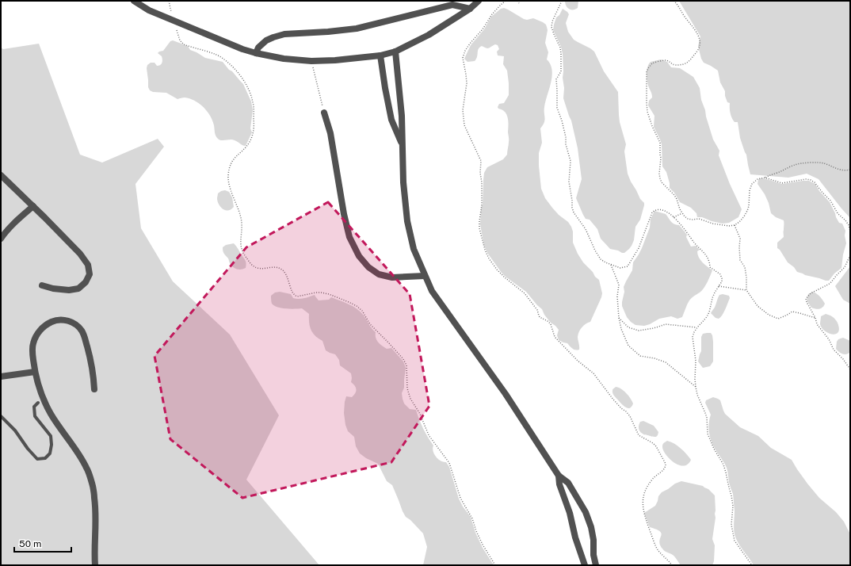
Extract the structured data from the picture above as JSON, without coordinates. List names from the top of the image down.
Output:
{
  "scale_bar": "50 m"
}
